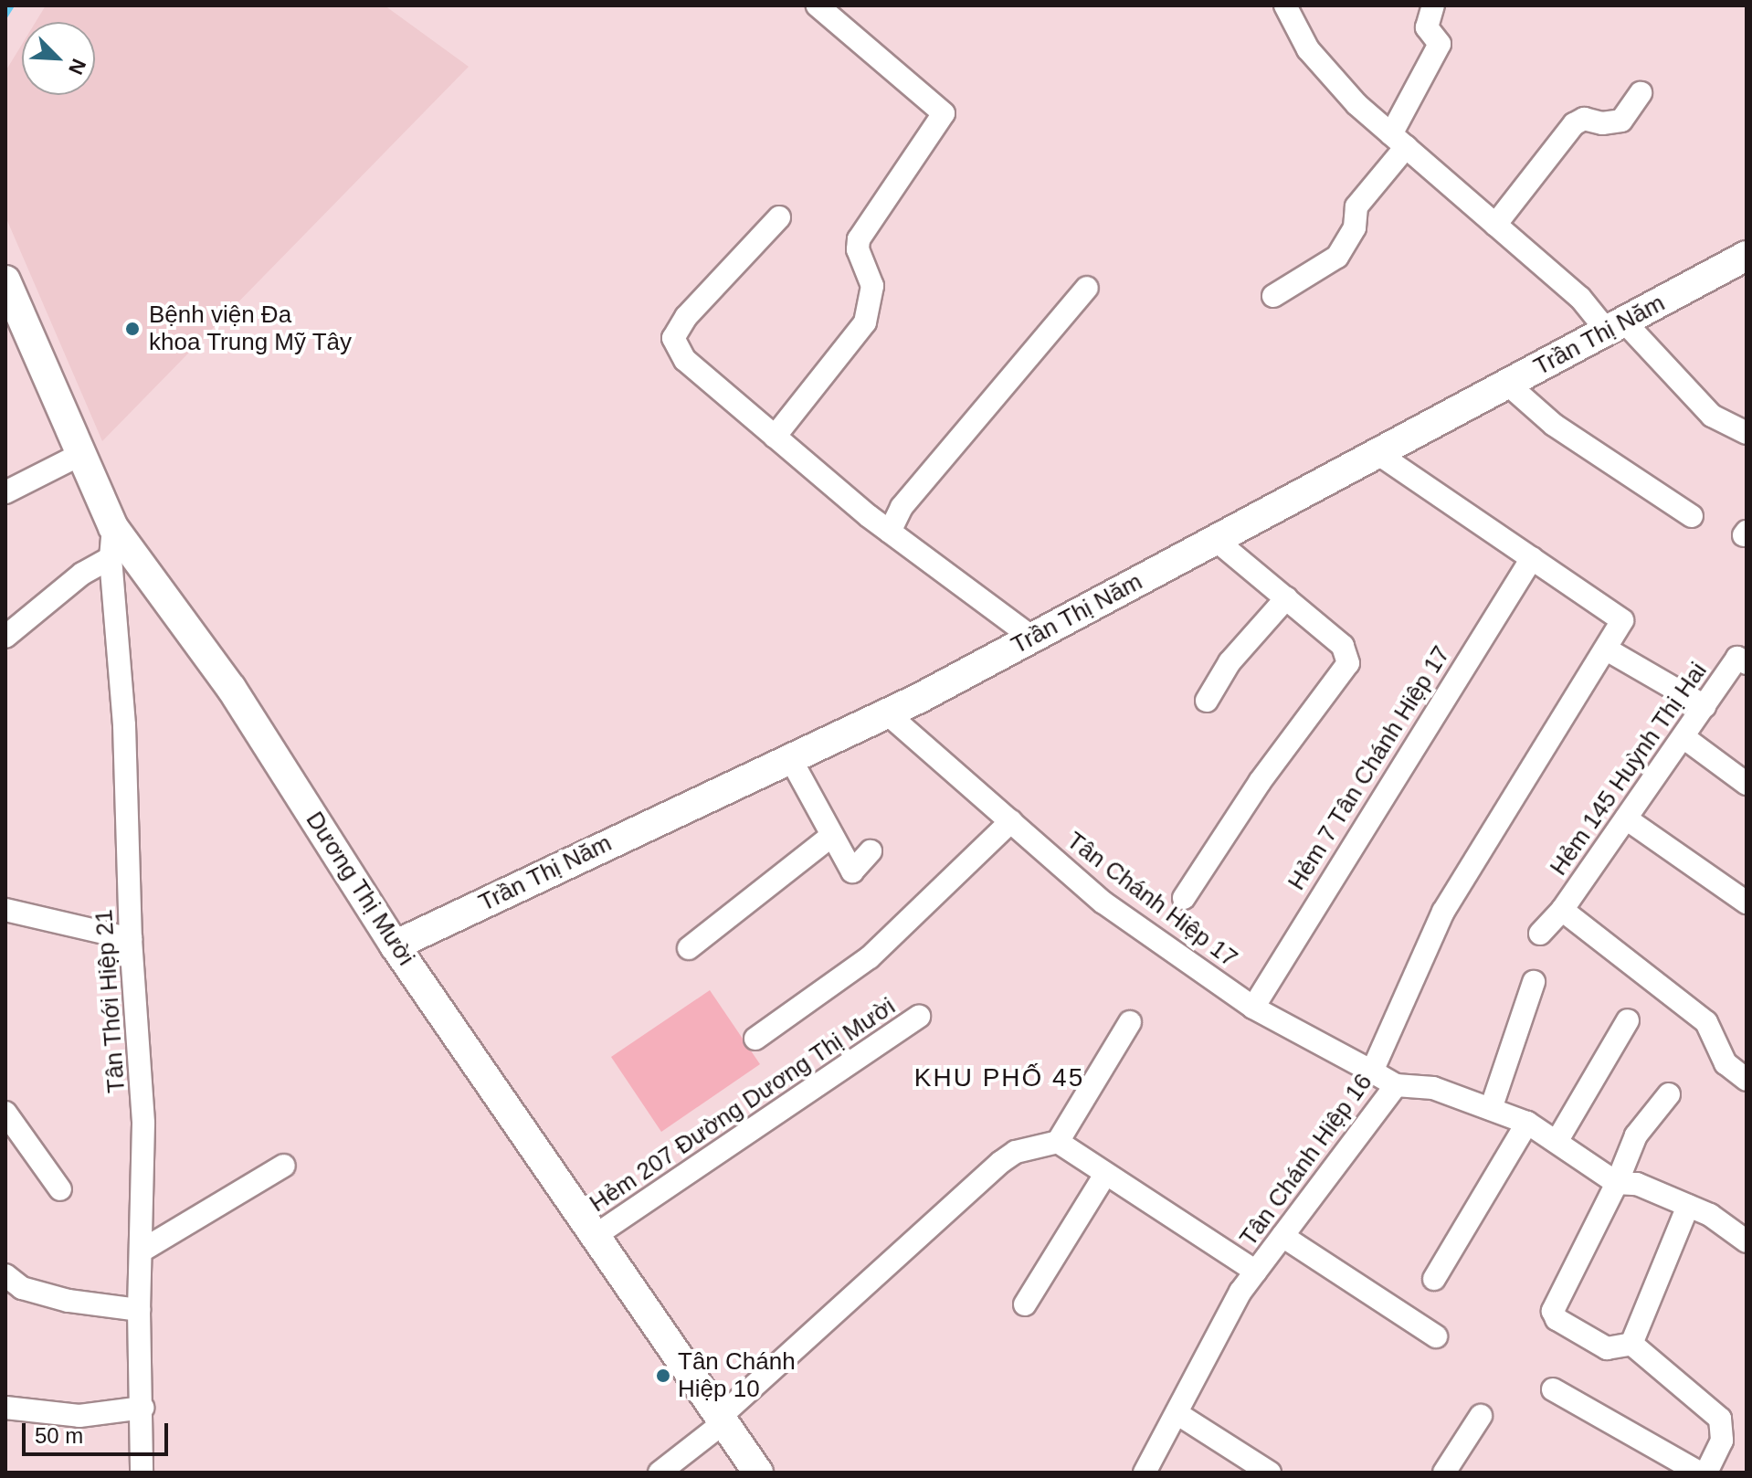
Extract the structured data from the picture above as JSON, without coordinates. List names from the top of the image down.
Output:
{
  "streets": {
    "street": [
      "Trần Thị Năm",
      "Hẻm 7 Tân Chánh Hiệp 17",
      "Hẻm 145 Huỳnh Thị Hai",
      "Dương Thị Mười",
      "Tân Chánh Hiệp 17",
      "Tân Thới Hiệp 21",
      "Hẻm 207 Đường Dương Thị Mười",
      "Tân Chánh Hiệp 16"
    ]
  },
  "crossings": [
    ["Trần Thị Năm", "Dương Thị Mười"],
    ["Trần Thị Năm", "Tân Chánh Hiệp 17"],
    ["Hẻm 7 Tân Chánh Hiệp 17", "Tân Chánh Hiệp 17"],
    ["Hẻm 7 Tân Chánh Hiệp 17", "Tân Chánh Hiệp 16"],
    ["Dương Thị Mười", "Tân Thới Hiệp 21"],
    ["Dương Thị Mười", "Hẻm 207 Đường Dương Thị Mười"],
    ["Tân Chánh Hiệp 17", "Tân Chánh Hiệp 16"]
  ],
  "districts": ["KHU PHỐ 45"],
  "places": ["Bệnh viện Đa khoa Trung Mỹ Tây", "Tân Chánh Hiệp 10"],
  "scale_bar": "50 m",
  "north": "bottom right"
}
